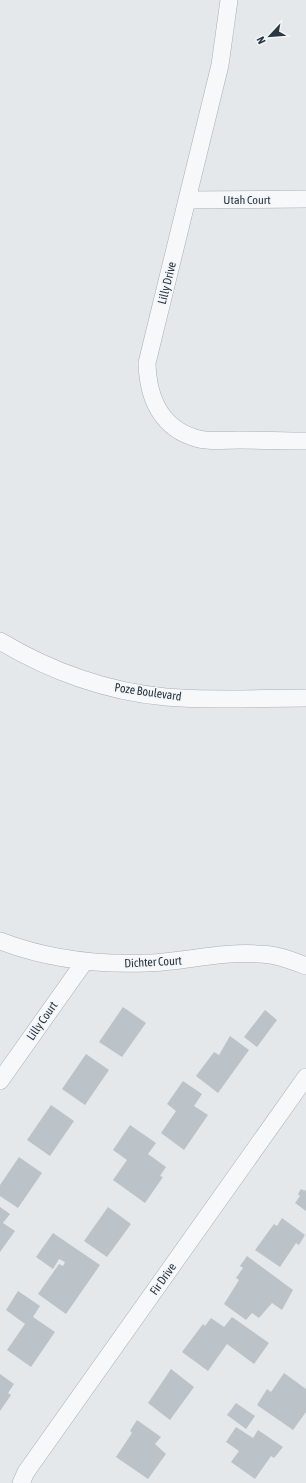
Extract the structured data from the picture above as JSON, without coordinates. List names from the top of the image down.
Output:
{
  "streets": {
    "street": [
      "Utah Court",
      "Lilly Drive",
      "Poze Boulevard",
      "Dichter Court",
      "Lilly Court",
      "Fir Drive"
    ]
  },
  "crossings": [
    ["Utah Court", "Lilly Drive"],
    ["Dichter Court", "Lilly Court"]
  ],
  "north": "bottom left"
}
